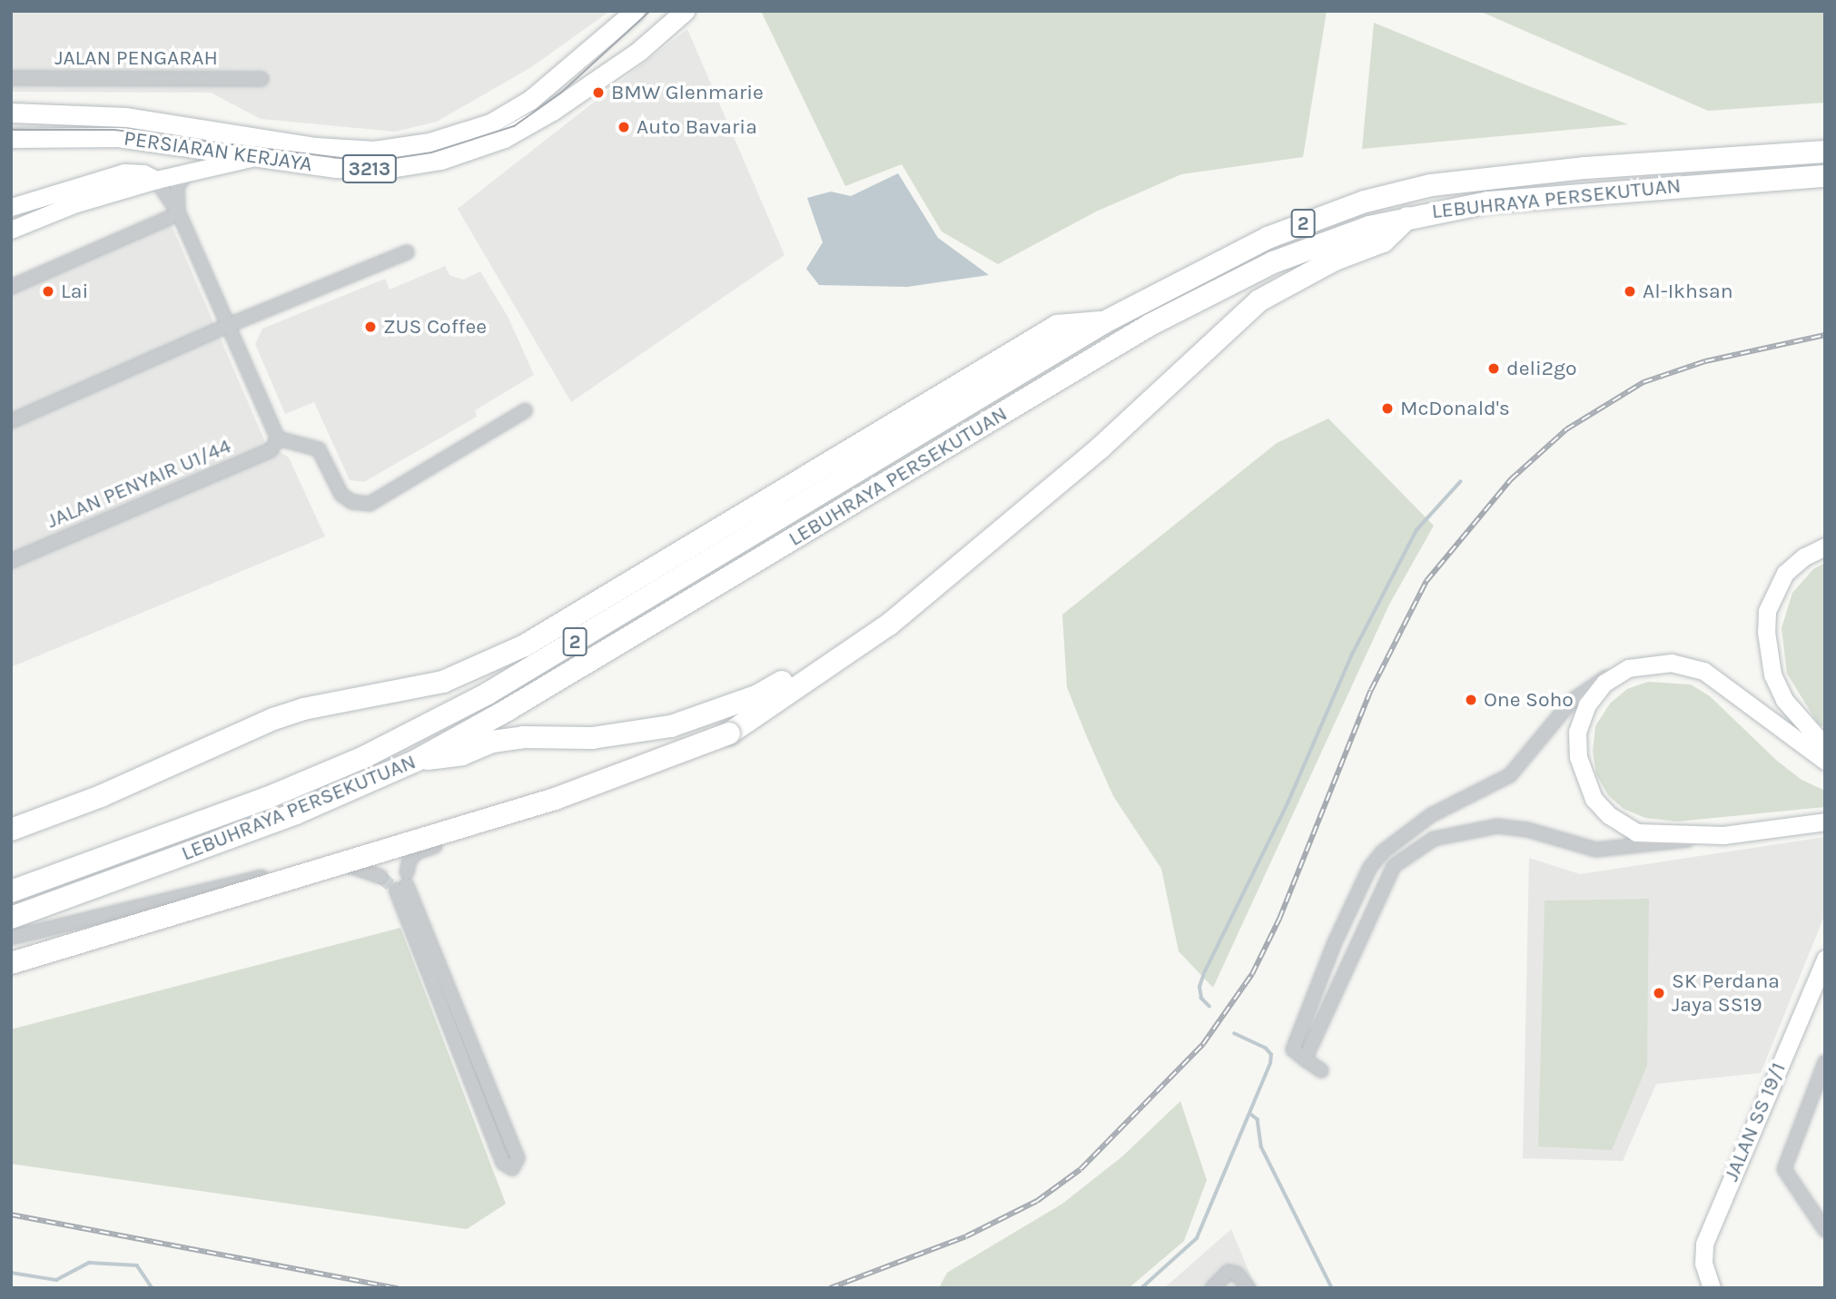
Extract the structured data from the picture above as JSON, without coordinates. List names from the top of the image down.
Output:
{
  "streets": {
    "highway": ["LEBUHRAYA PERSEKUTUAN", "2"],
    "main road": ["PERSIARAN KERJAYA", "3213"],
    "street": ["JALAN PENGARAH", "JALAN PENYAIR U1/44", "JALAN SS 19/1"]
  },
  "places": [
    "BMW Glenmarie",
    "Auto Bavaria",
    "Lai",
    "Al-Ikhsan",
    "ZUS Coffee",
    "deli2go",
    "McDonald's",
    "One Soho",
    "SK Perdana Jaya SS19"
  ]
}
